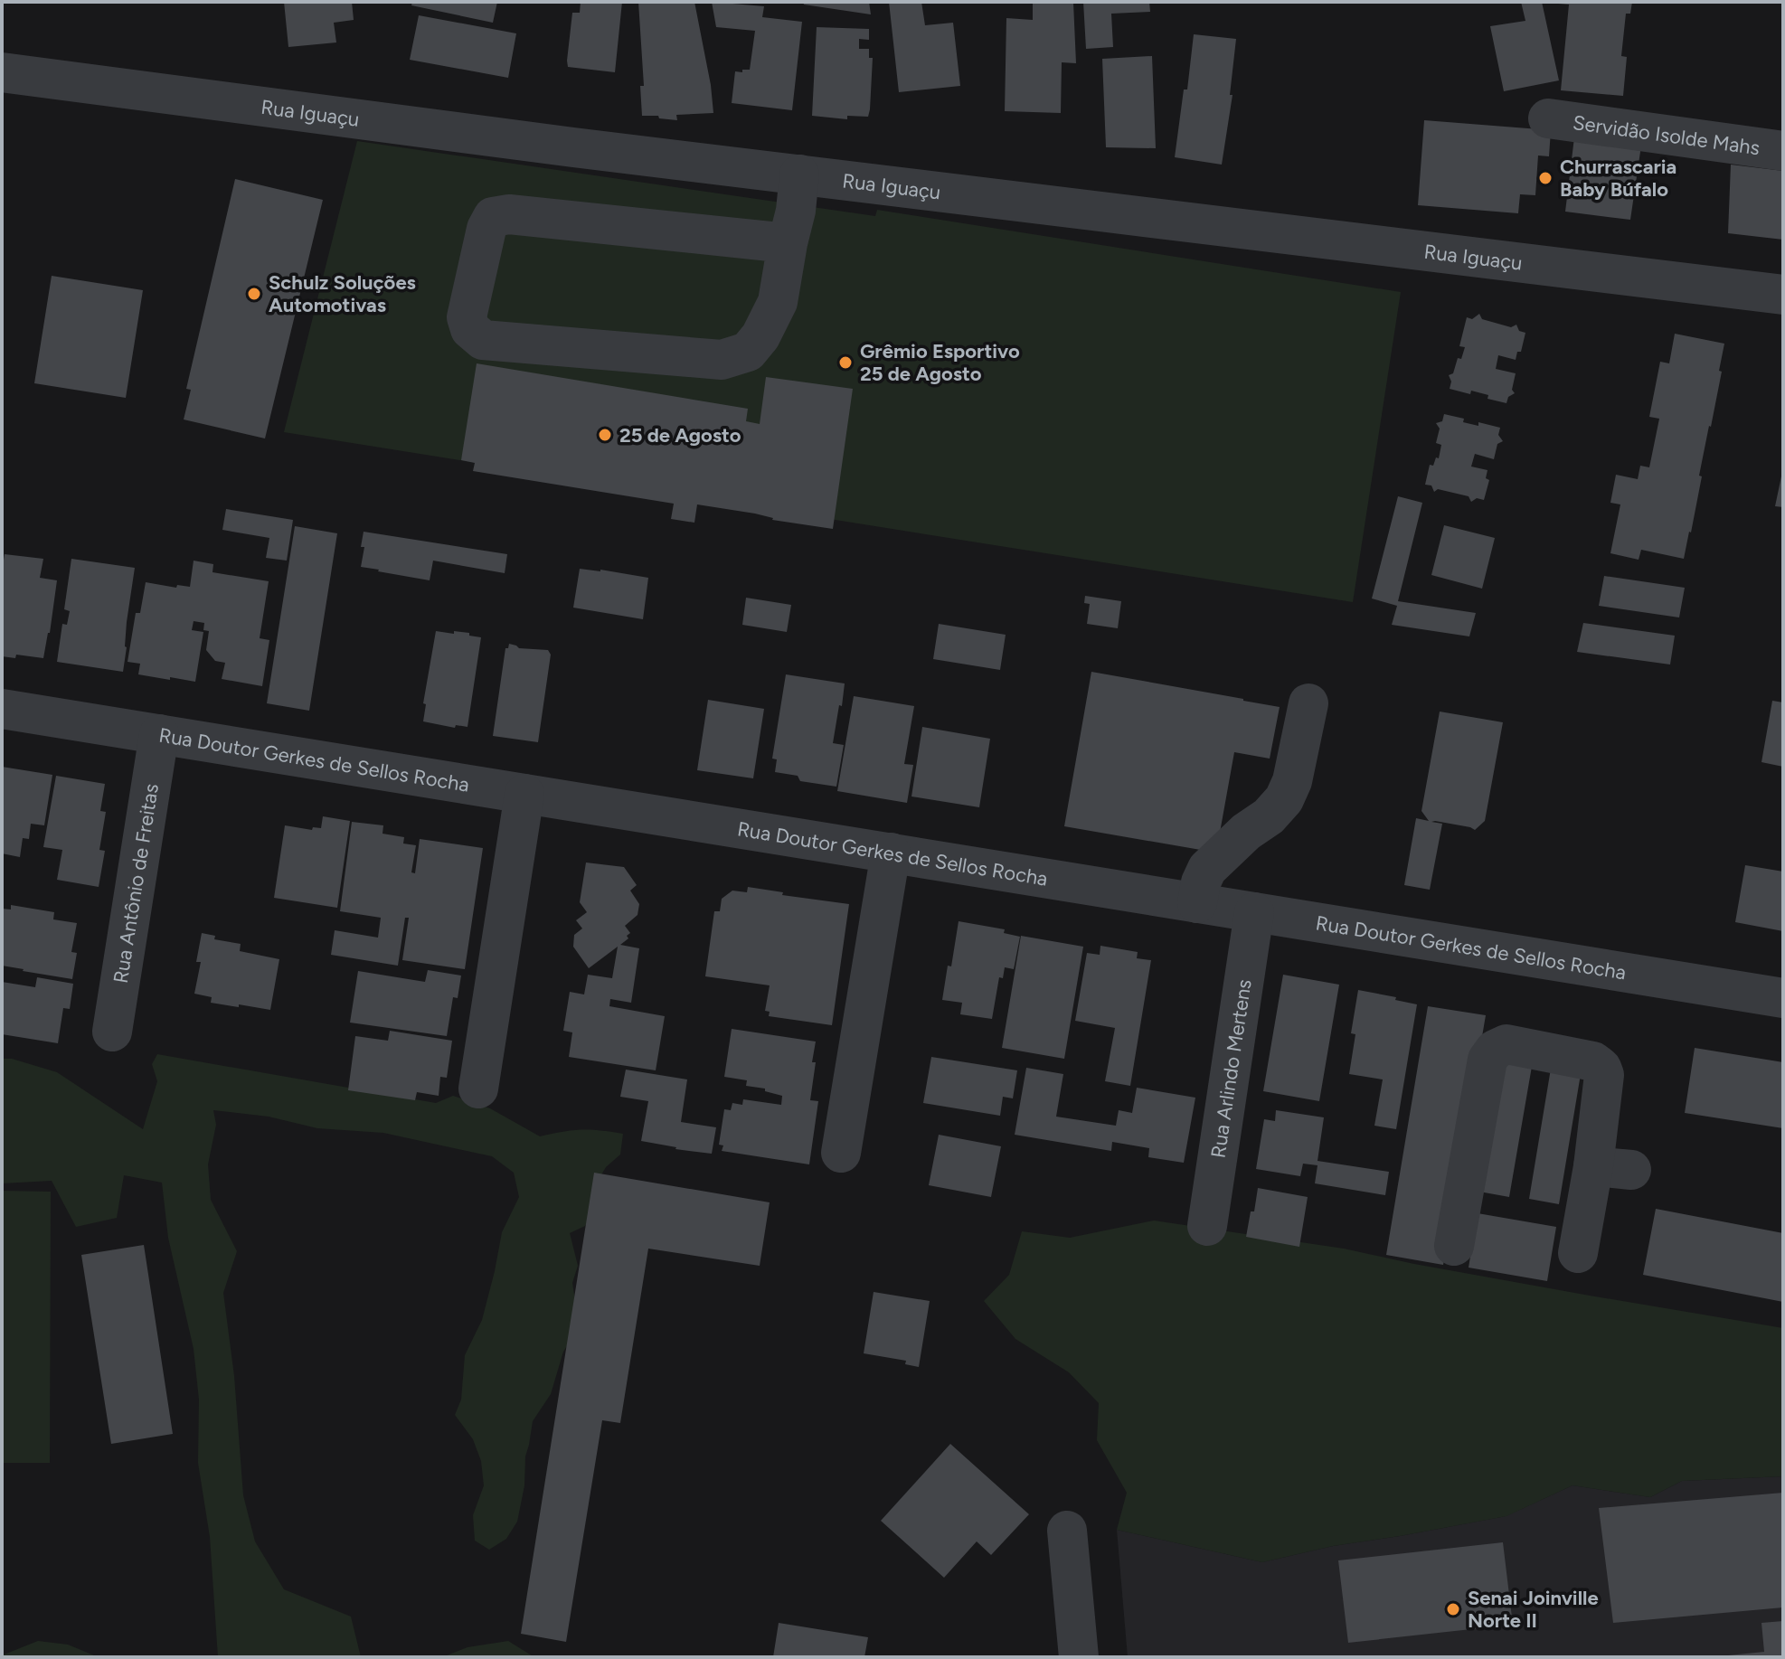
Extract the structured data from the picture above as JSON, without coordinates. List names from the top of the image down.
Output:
{
  "streets": {
    "street": [
      "Rua Iguaçu",
      "Servidão Isolde Mahs",
      "Rua Doutor Gerkes de Sellos Rocha",
      "Rua Antônio de Freitas",
      "Rua Arlindo Mertens"
    ]
  },
  "crossings": [
    ["Rua Doutor Gerkes de Sellos Rocha", "Rua Antônio de Freitas"],
    ["Rua Doutor Gerkes de Sellos Rocha", "Rua Arlindo Mertens"]
  ],
  "places": [
    "Churrascaria Baby Búfalo",
    "Schulz Soluções Automotivas",
    "Grêmio Esportivo 25 de Agosto",
    "25 de Agosto",
    "Senai Joinville Norte II"
  ]
}
